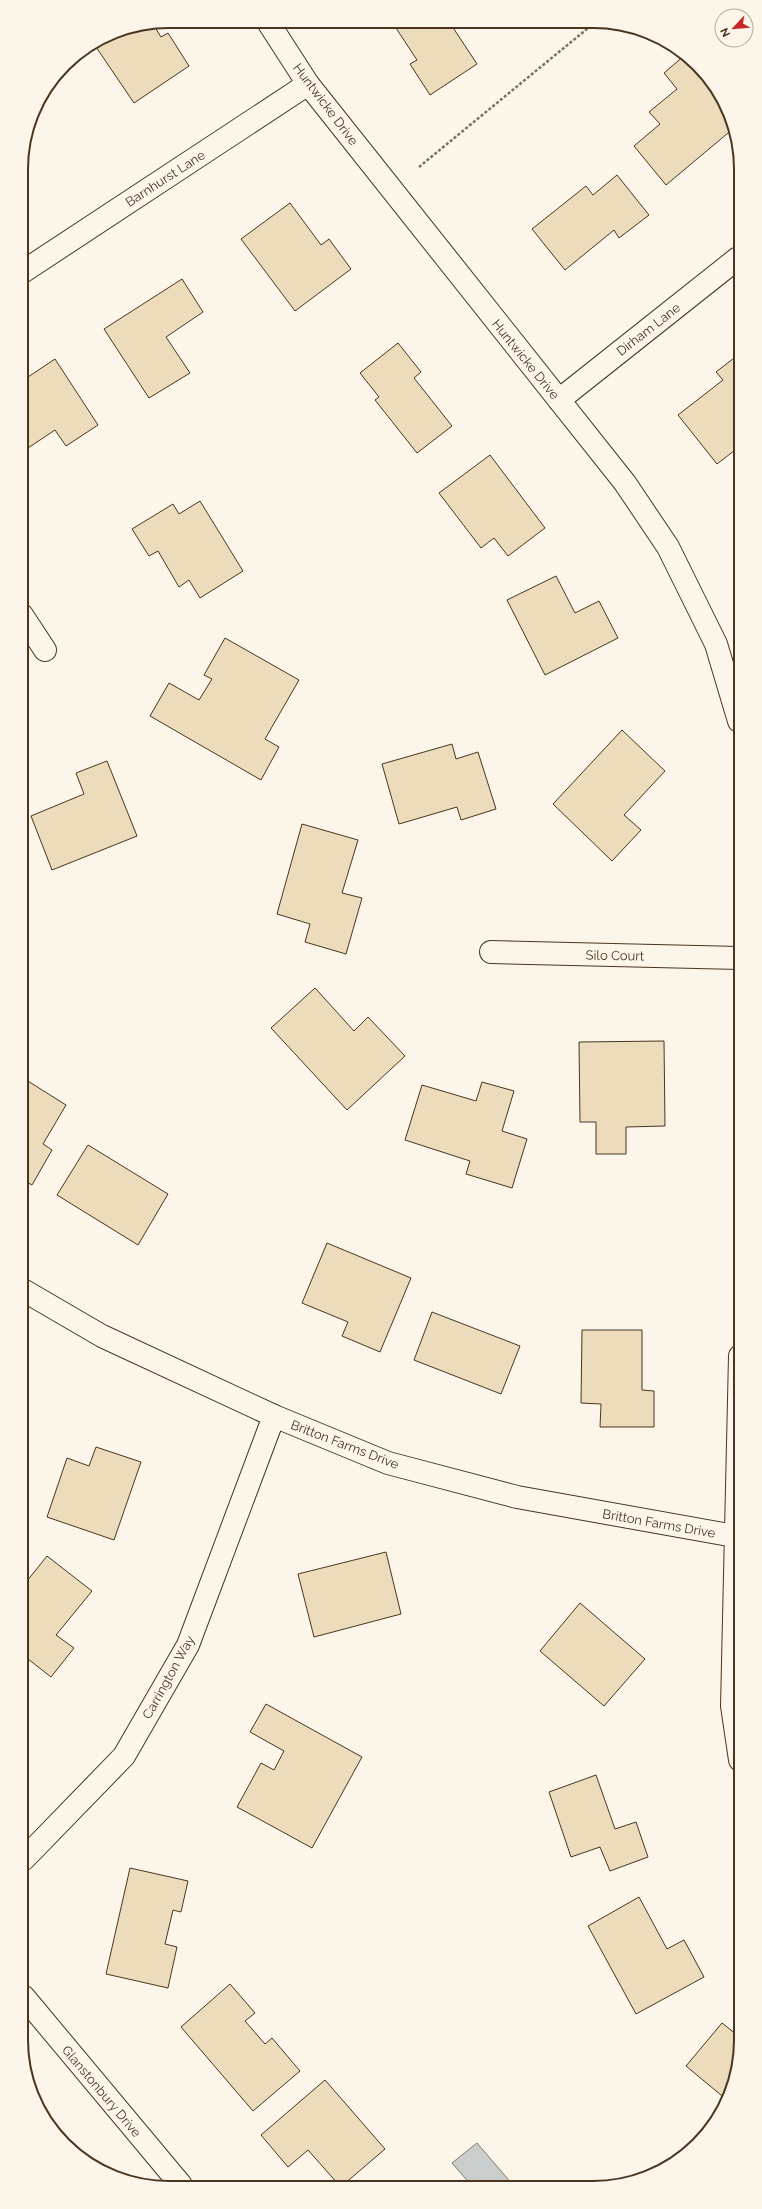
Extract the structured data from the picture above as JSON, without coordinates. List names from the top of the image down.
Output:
{
  "streets": {
    "street": [
      "Huntwicke Drive",
      "Barnhurst Lane",
      "Dirham Lane",
      "Silo Court",
      "Britton Farms Drive",
      "Carrington Way",
      "Glanstonbury Drive"
    ]
  },
  "crossings": [
    ["Huntwicke Drive", "Barnhurst Lane"],
    ["Huntwicke Drive", "Dirham Lane"],
    ["Britton Farms Drive", "Carrington Way"]
  ],
  "north": "bottom left"
}
